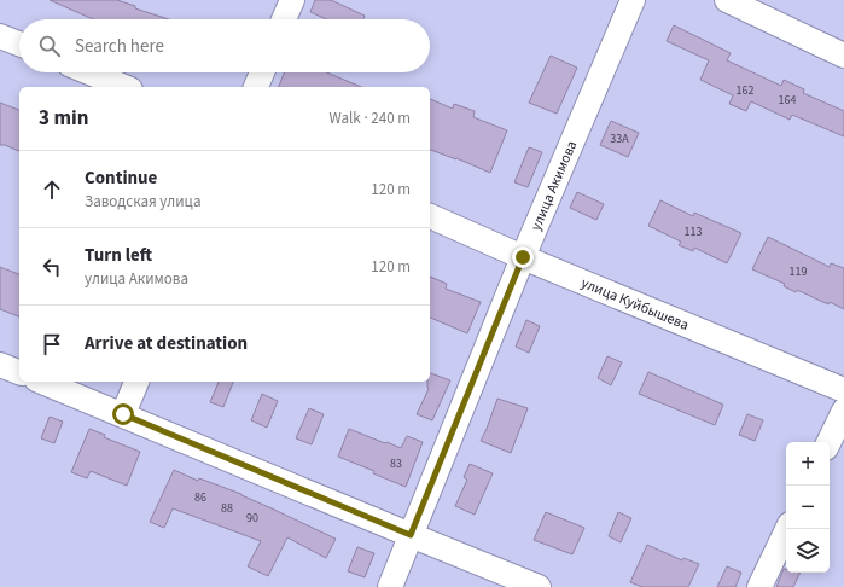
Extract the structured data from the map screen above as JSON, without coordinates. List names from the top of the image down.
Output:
{
  "streets": {
    "street": ["улица Акимова", "улица Куйбышева"]
  },
  "crossings": [
    ["улица Акимова", "улица Куйбышева"]
  ],
  "house_numbers": [
    "162",
    "164",
    "33А",
    "113",
    "119",
    "83",
    "86",
    "88",
    "90"
  ],
  "page": {
    "search": "Search here",
    "heading": ["3 min", "Walk · 240 m"],
    "list": [
      ["Continue", "Заводская улица", "120 m"],
      ["Turn left", "улица Акимова", "120 m"],
      "Arrive at destination"
    ],
    "map_buttons": ["+", "−"]
  }
}
